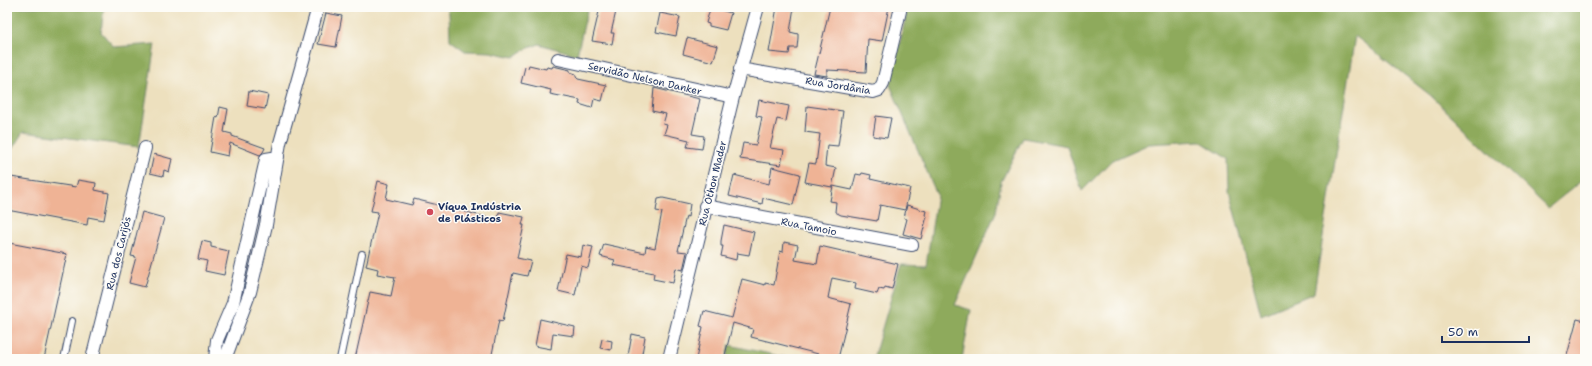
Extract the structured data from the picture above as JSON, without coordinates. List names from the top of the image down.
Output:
{
  "streets": {
    "street": [
      "Servidão Nelson Danker",
      "Rua Jordânia",
      "Rua Othon Mader",
      "Rua Tamoio",
      "Rua dos Carijós"
    ]
  },
  "crossings": [
    ["Servidão Nelson Danker", "Rua Othon Mader"],
    ["Rua Jordânia", "Rua Othon Mader"],
    ["Rua Othon Mader", "Rua Tamoio"]
  ],
  "places": ["Víqua Indústria de Plásticos"],
  "scale_bar": "50 m"
}
